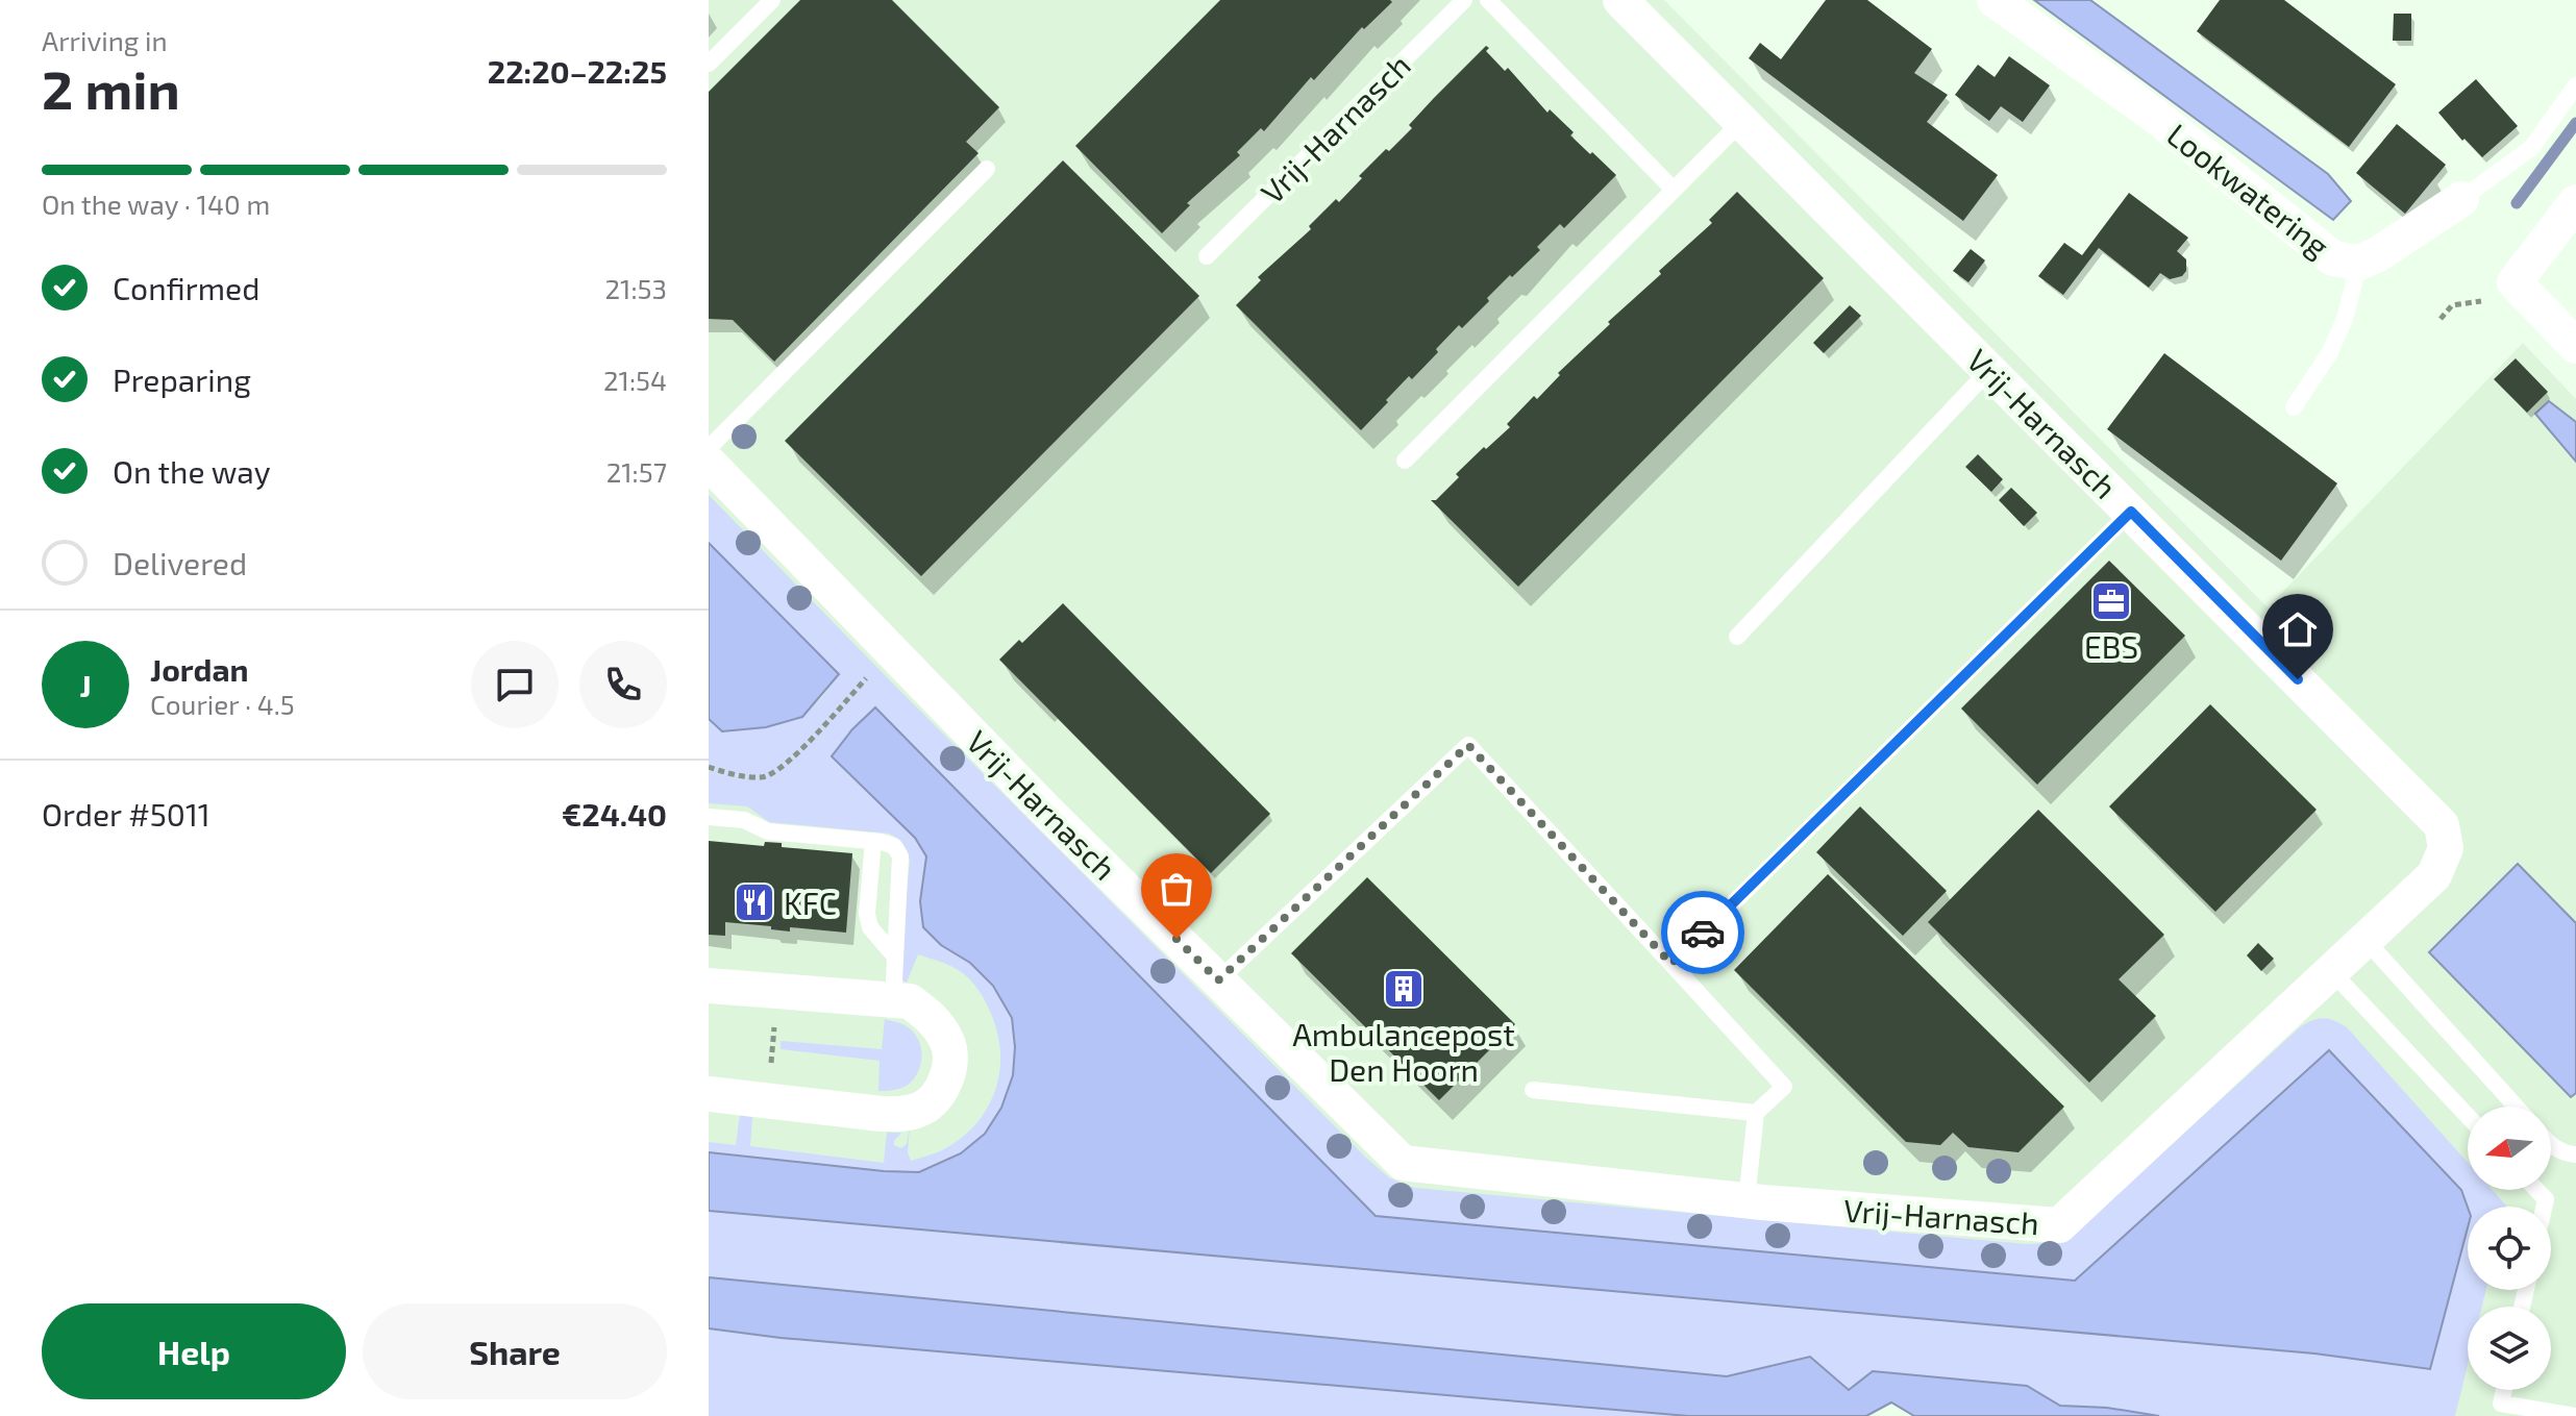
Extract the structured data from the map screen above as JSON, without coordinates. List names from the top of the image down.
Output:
{
  "streets": {
    "street": ["Vrij-Harnasch", "Lookwatering"]
  },
  "places": {
    "office": ["EBS"],
    "restaurant": ["KFC"],
    "building": ["Ambulancepost Den Hoorn"]
  },
  "north": "left",
  "page": {
    "heading": ["2 min", "Arriving in", "22:20–22:25"],
    "panel": [
      "Jordan",
      "Courier · 4.5",
      "Order #5011",
      "€24.40"
    ],
    "bar": "On the way · 140 m",
    "list": [
      ["Confirmed", "21:53"],
      ["Preparing", "21:54"],
      ["On the way", "21:57"],
      "Delivered"
    ],
    "round": "J",
    "buttons": ["Help", "Share"]
  }
}
